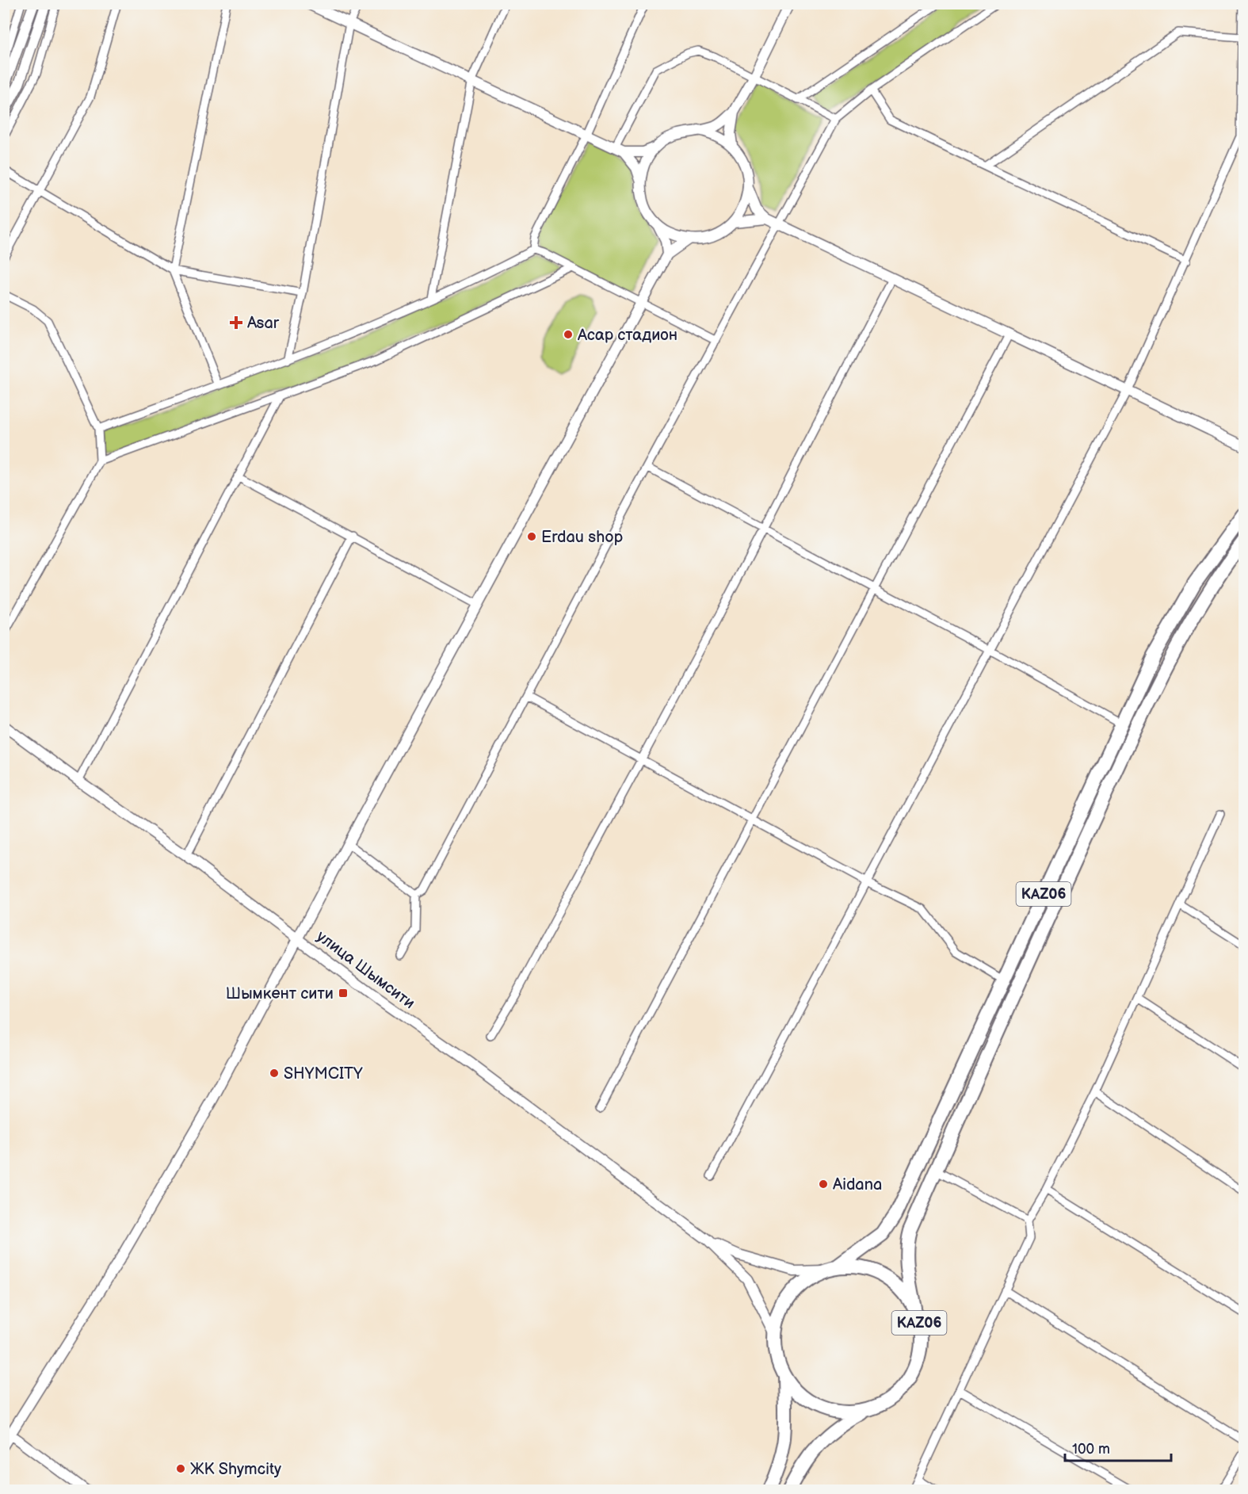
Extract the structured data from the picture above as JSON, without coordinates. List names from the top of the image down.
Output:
{
  "streets": {
    "highway": ["KАZ06"],
    "street": ["улица Шымсити"]
  },
  "crossings": [
    ["KАZ06", "улица Шымсити"]
  ],
  "places": {
    "health": ["Asar"],
    "other": [
      "Асар стадион",
      "Erdau shop",
      "SHYMCITY",
      "Aidana",
      "ЖК Shymcity"
    ],
    "transit": ["Шымкент сити"]
  },
  "scale_bar": "100 m"
}
